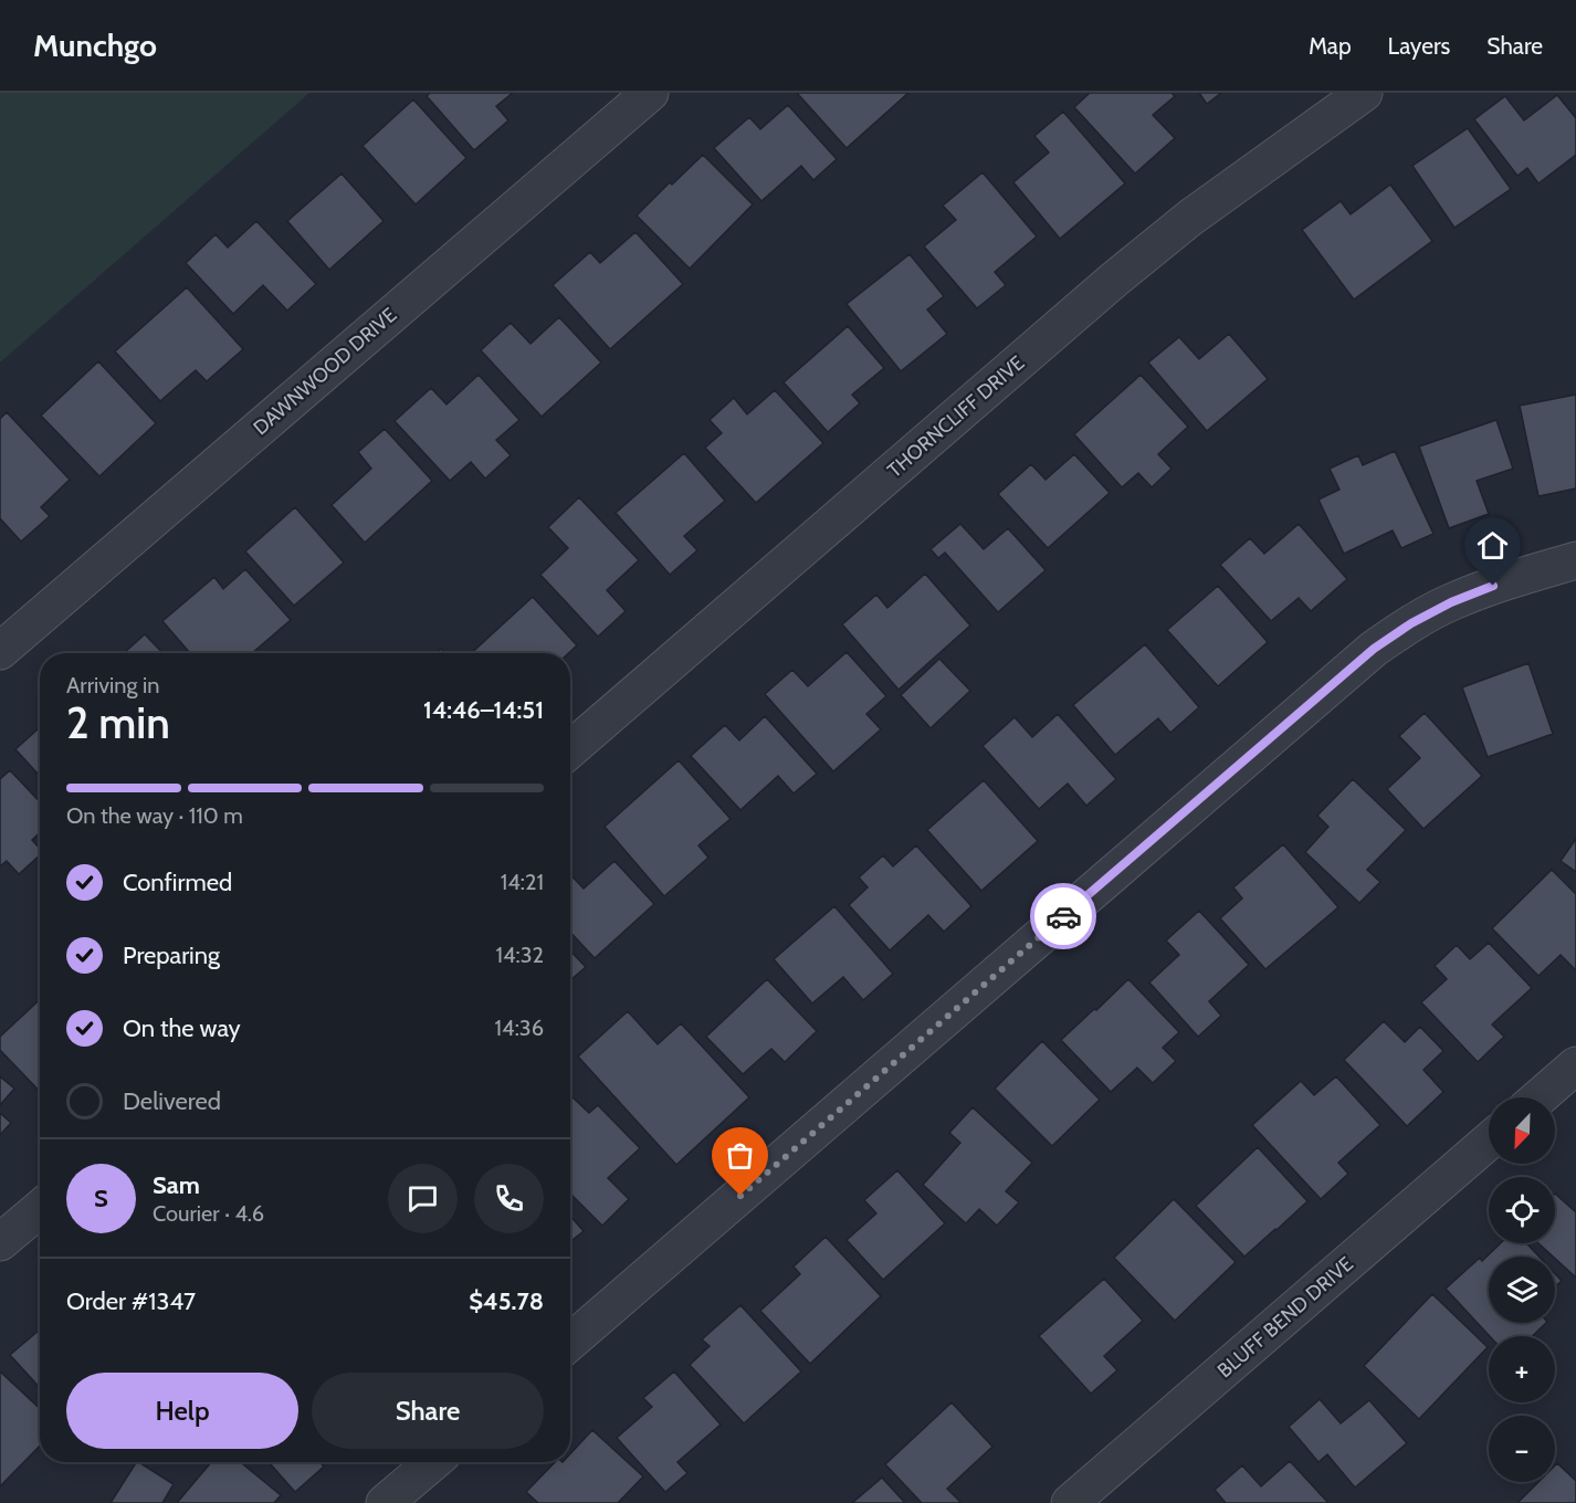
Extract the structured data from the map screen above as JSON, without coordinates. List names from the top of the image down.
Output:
{
  "streets": {
    "street": ["DAWNWOOD DRIVE", "THORNCLIFF DRIVE", "BLUFF BEND DRIVE"]
  },
  "north": "bottom left",
  "page": {
    "header": "Munchgo",
    "nav": ["Map", "Layers", "Share"],
    "heading": ["2 min", "Arriving in", "14:46–14:51"],
    "panel": [
      "Sam",
      "Courier · 4.6",
      "Order #1347",
      "$45.78"
    ],
    "bar": "On the way · 110 m",
    "list": [
      ["Confirmed", "14:21"],
      ["Preparing", "14:32"],
      ["On the way", "14:36"],
      "Delivered"
    ],
    "map_buttons": ["+", "−"],
    "round": "S",
    "buttons": ["Help", "Share"]
  }
}
